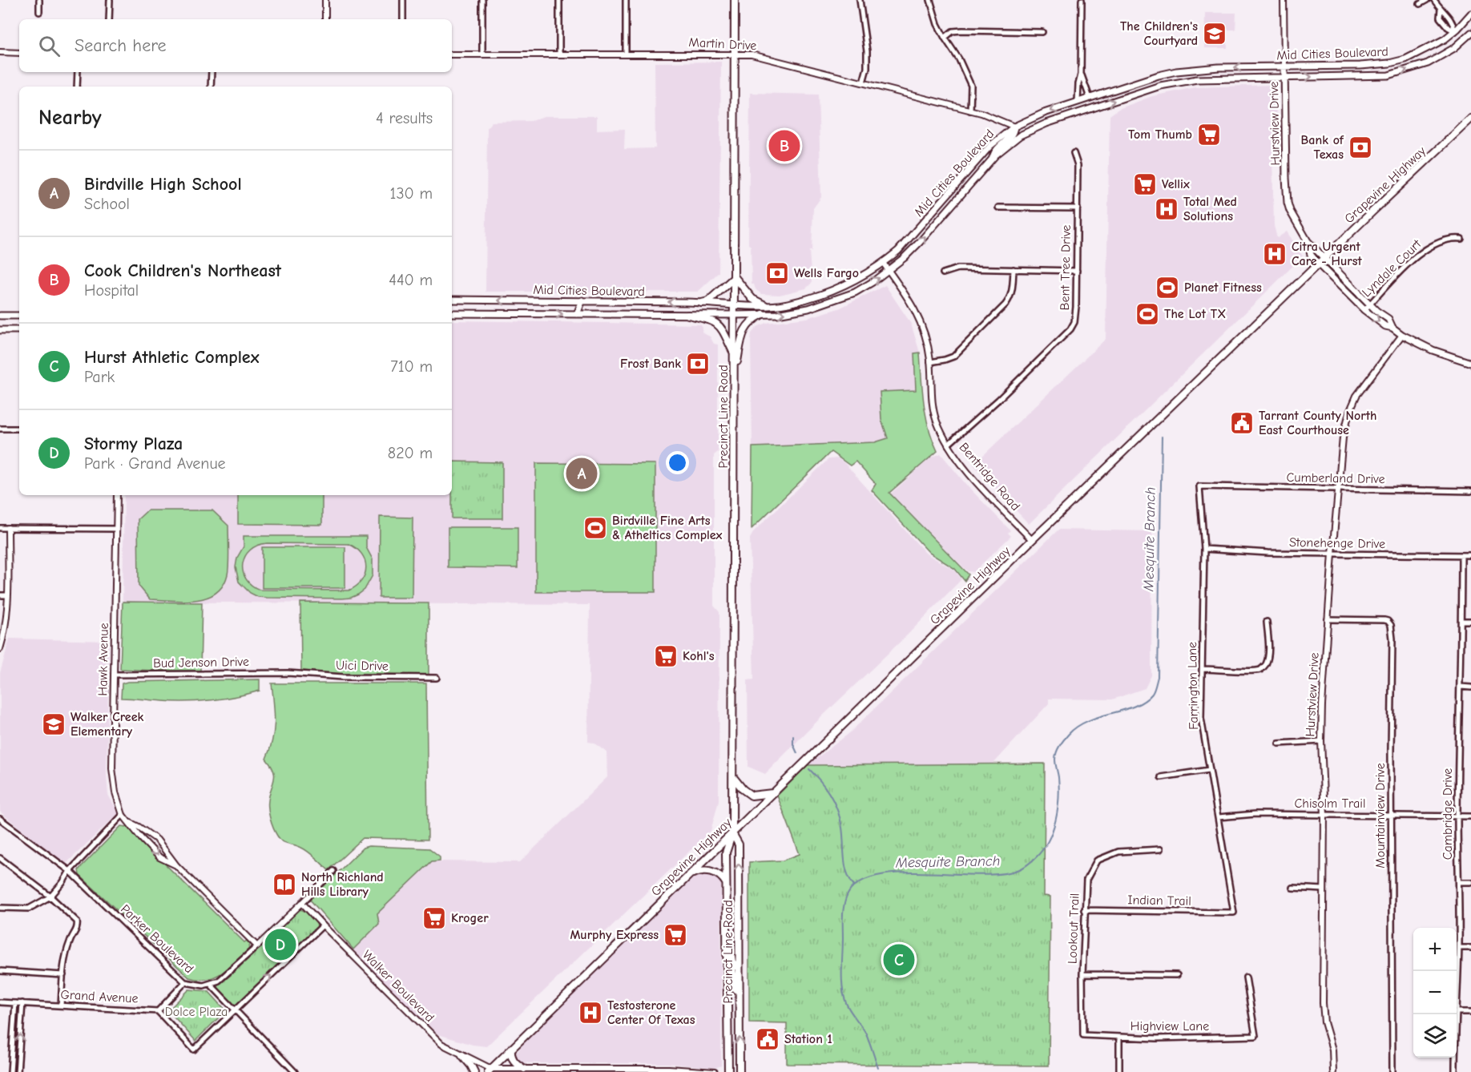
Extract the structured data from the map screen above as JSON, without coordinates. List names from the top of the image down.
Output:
{
  "streets": {
    "main road": [
      "Mid Cities Boulevard",
      "Hurstview Drive",
      "Grapevine Highway",
      "Precinct Line Road"
    ],
    "street": [
      "Martin Drive",
      "Bent Tree Drive",
      "Lyndale Court",
      "Bentridge Road",
      "Cumberland Drive",
      "Stonehenge Drive",
      "Hawk Avenue",
      "Bud Jenson Drive",
      "Uici Drive",
      "Farrington Lane",
      "Chisolm Trail",
      "Cambridge Drive",
      "Mountainview Drive",
      "Indian Trail",
      "Lookout Trail",
      "Parker Boulevard",
      "Walker Boulevard",
      "Grand Avenue",
      "Highview Lane"
    ]
  },
  "crossings": [
    ["Martin Drive", "Mid Cities Boulevard"],
    ["Martin Drive", "Precinct Line Road"],
    ["Mid Cities Boulevard", "Hurstview Drive"],
    ["Mid Cities Boulevard", "Precinct Line Road"],
    ["Mid Cities Boulevard", "Bentridge Road"],
    ["Hurstview Drive", "Grapevine Highway"],
    ["Hurstview Drive", "Lyndale Court"],
    ["Hurstview Drive", "Cumberland Drive"],
    ["Hurstview Drive", "Stonehenge Drive"],
    ["Hurstview Drive", "Chisolm Trail"],
    ["Hurstview Drive", "Mountainview Drive"],
    ["Grapevine Highway", "Precinct Line Road"],
    ["Grapevine Highway", "Bentridge Road"],
    ["Grapevine Highway", "Walker Boulevard"],
    ["Bent Tree Drive", "Bentridge Road"],
    ["Cumberland Drive", "Farrington Lane"],
    ["Stonehenge Drive", "Farrington Lane"],
    ["Stonehenge Drive", "Cambridge Drive"],
    ["Hawk Avenue", "Bud Jenson Drive"],
    ["Bud Jenson Drive", "Uici Drive"],
    ["Farrington Lane", "Chisolm Trail"],
    ["Farrington Lane", "Indian Trail"],
    ["Chisolm Trail", "Cambridge Drive"],
    ["Chisolm Trail", "Mountainview Drive"],
    ["Indian Trail", "Lookout Trail"],
    ["Lookout Trail", "Highview Lane"]
  ],
  "water": ["Mesquite Branch"],
  "parks": ["Dolce Plaza"],
  "places": {
    "school or university": ["The Children's Courtyard", "Walker Creek Elementary"],
    "supermarket": [
      "Tom Thumb",
      "Vellix",
      "Kohl's",
      "Kroger",
      "Murphy Express"
    ],
    "bank": ["Bank of Texas", "Wells Fargo", "Frost Bank"],
    "hospital": ["Total Med Solutions", "Citra Urgent Care - Hurst", "Testosterone Center Of Texas"],
    "sports": ["Planet Fitness", "The Lot TX", "Birdville Fine Arts & Atheltics Complex"],
    "public building": ["Tarrant County North East Courthouse", "Station 1"],
    "library": ["North Richland Hills Library"]
  },
  "page": {
    "search": "Search here",
    "heading": ["Nearby", "4 results"],
    "pins": [
      "B",
      "A",
      "D",
      "C"
    ],
    "list": [
      {
        "mark": "A",
        "name": "Birdville High School",
        "note": "School",
        "value": "130 m"
      },
      {
        "mark": "B",
        "name": "Cook Children's Northeast",
        "note": "Hospital",
        "value": "440 m"
      },
      {
        "mark": "C",
        "name": "Hurst Athletic Complex",
        "note": "Park",
        "value": "710 m"
      },
      {
        "mark": "D",
        "name": "Stormy Plaza",
        "note": "Park · Grand Avenue",
        "value": "820 m"
      }
    ],
    "map_buttons": ["+", "−"]
  }
}
